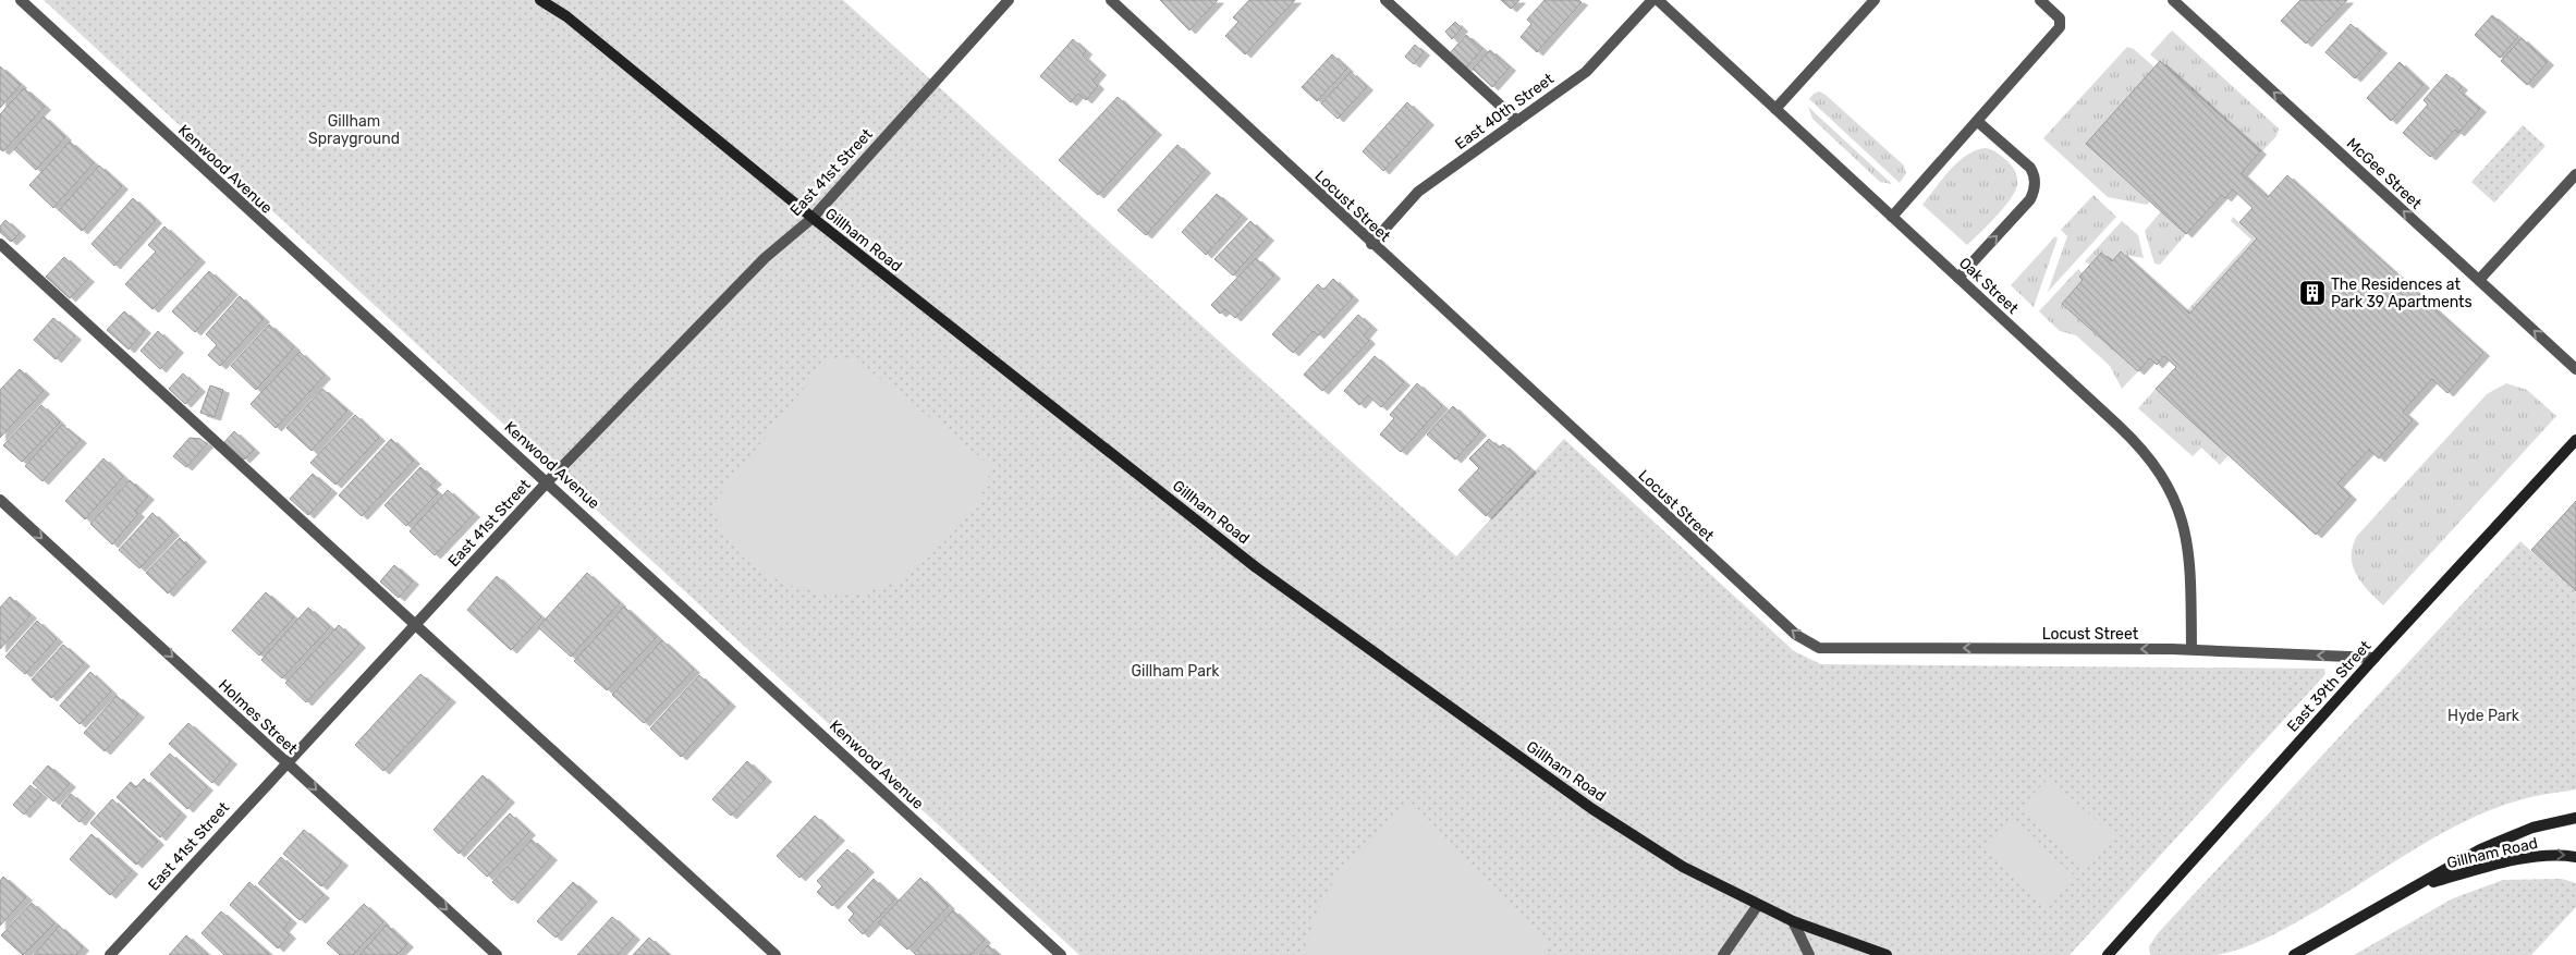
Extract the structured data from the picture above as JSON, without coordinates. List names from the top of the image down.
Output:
{
  "streets": {
    "main road": ["Gillham Road", "East 39th Street"],
    "street": [
      "East 40th Street",
      "Kenwood Avenue",
      "East 41st Street",
      "McGee Street",
      "Locust Street",
      "Oak Street",
      "Holmes Street"
    ]
  },
  "crossings": [
    ["East 40th Street", "Locust Street"],
    ["Kenwood Avenue", "East 41st Street"],
    ["East 41st Street", "Gillham Road"],
    ["East 41st Street", "Holmes Street"],
    ["Locust Street", "Oak Street"],
    ["Locust Street", "East 39th Street"]
  ],
  "one_way": ["McGee Street", "Locust Street", "Holmes Street"],
  "parks": ["Gillham Sprayground", "Gillham Park", "Hyde Park"],
  "places": {
    "building": ["The Residences at Park 39 Apartments"]
  }
}
